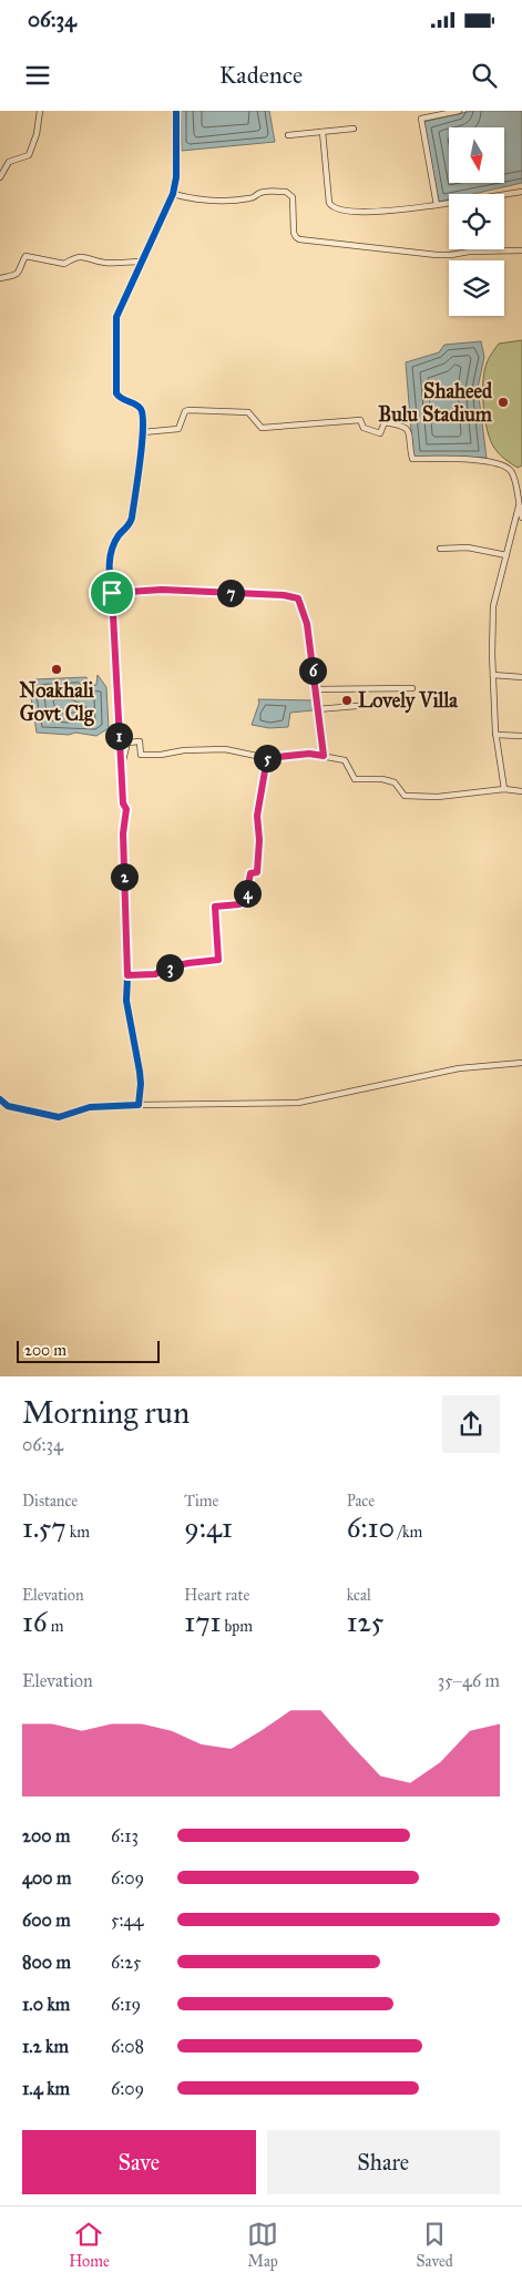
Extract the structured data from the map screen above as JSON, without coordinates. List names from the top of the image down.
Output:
{
  "places": ["Shaheed Bulu Stadium", "Noakhali Govt Clg", "Lovely Villa"],
  "scale_bar": "200 m",
  "north": "bottom",
  "page": {
    "status": "06:34",
    "header": "Kadence",
    "pins": [
      "7",
      "6",
      "1",
      "5",
      "2",
      "4",
      "3"
    ],
    "scale": "200 m",
    "heading": ["Morning run", "06:34"],
    "stats": [
      ["Distance", "1.57 km"],
      ["Time", "9:41"],
      ["Pace", "6:10 /km"],
      ["Elevation", "16 m"],
      ["Heart rate", "171 bpm"],
      ["kcal", "125"]
    ],
    "chart": ["Elevation", "35–46 m"],
    "list": [
      {
        "name": "200 m",
        "note": "6:13"
      },
      {
        "name": "400 m",
        "note": "6:09"
      },
      {
        "name": "600 m",
        "note": "5:44"
      },
      {
        "name": "800 m",
        "note": "6:25"
      },
      {
        "name": "1.0 km",
        "note": "6:19"
      },
      {
        "name": "1.2 km",
        "note": "6:08"
      },
      {
        "name": "1.4 km",
        "note": "6:09"
      }
    ],
    "buttons": ["Save", "Share"],
    "tabs": ["Home", "Map", "Saved"]
  }
}
